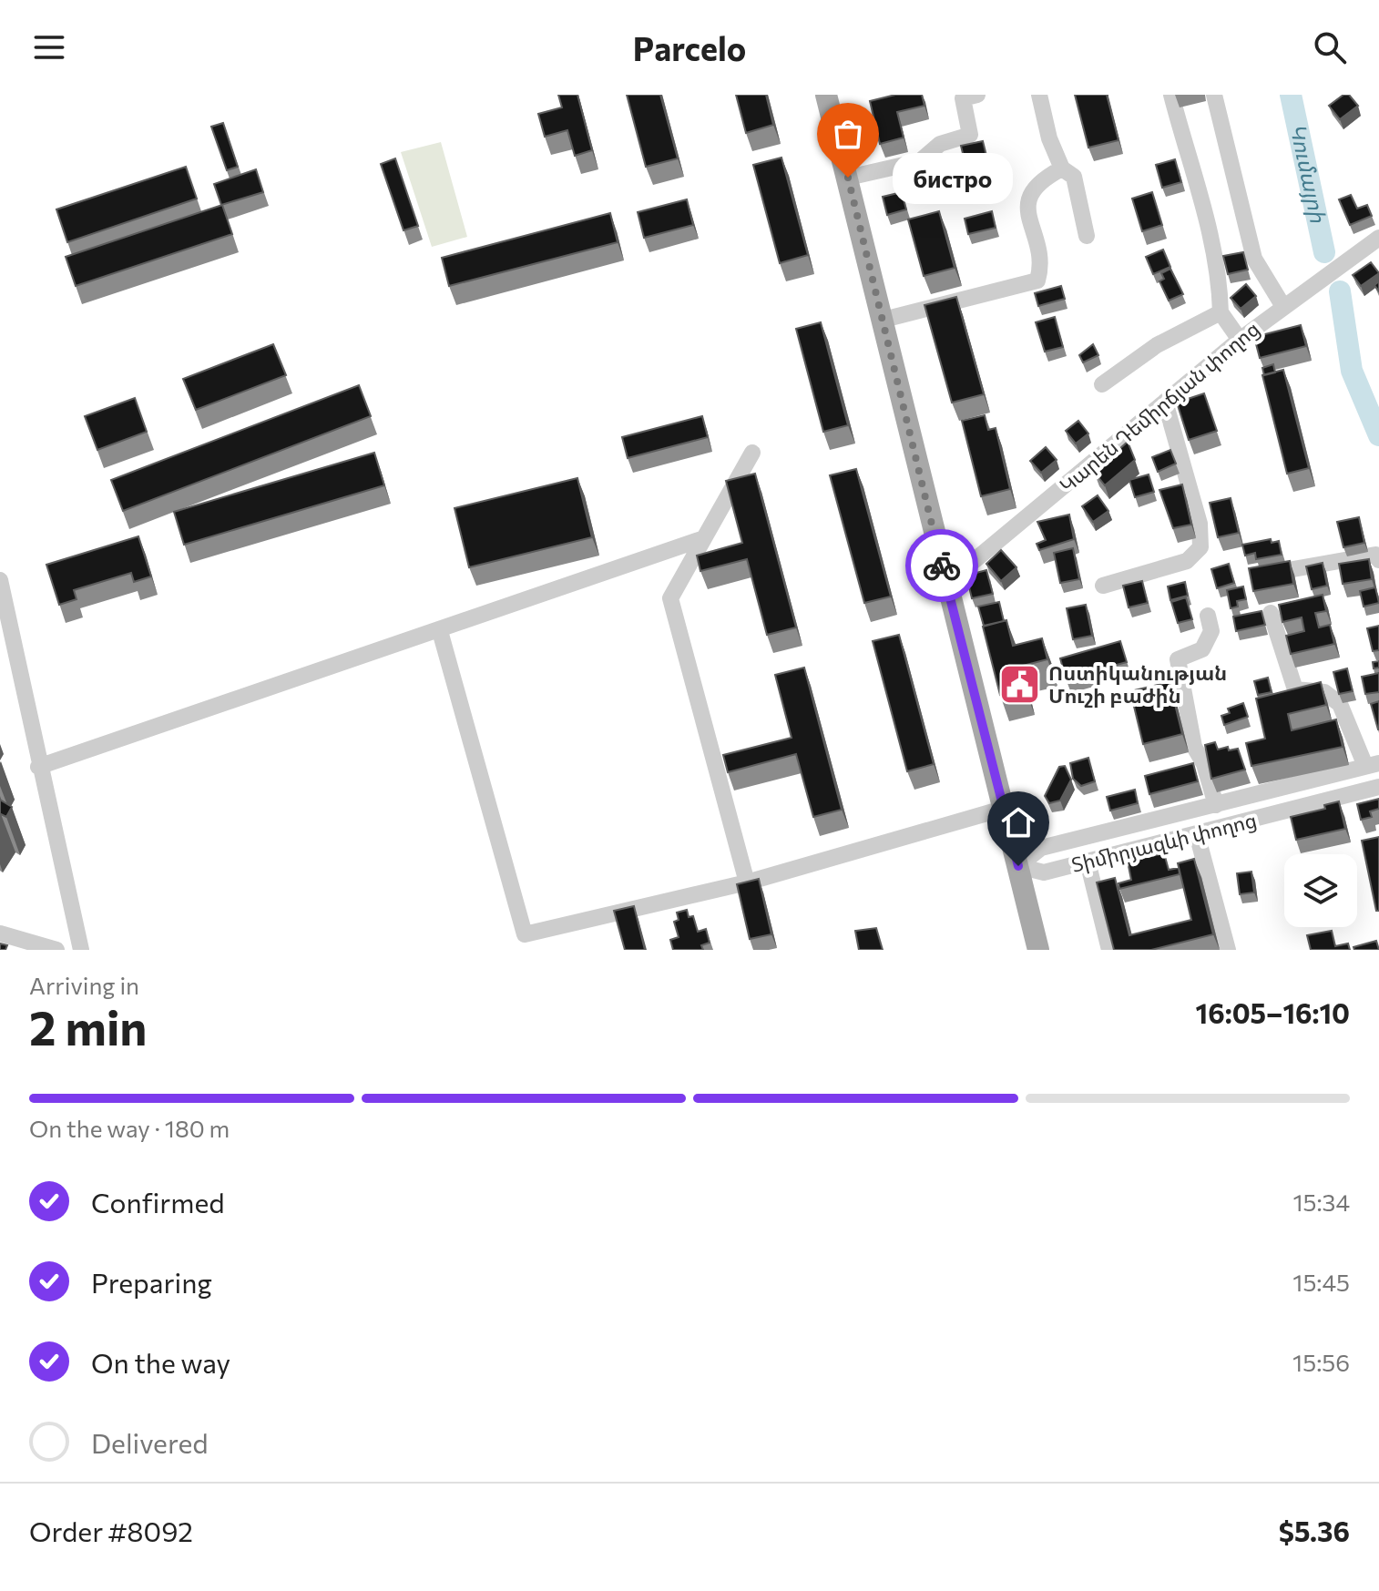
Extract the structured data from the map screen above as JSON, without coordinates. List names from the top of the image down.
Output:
{
  "streets": {
    "street": ["Կարեն Դեմիրճյան փողոց", "Տիմիրյազևի փողոց"]
  },
  "water": ["Կումայրի"],
  "places": {
    "other": ["бистро"],
    "public building": ["Ոստիկանության Մուշի բաժին"]
  },
  "page": {
    "header": "Parcelo",
    "bubble": "бистро",
    "heading": ["2 min", "Arriving in", "16:05–16:10"],
    "panel": ["Order #8092", "$5.36"],
    "bar": "On the way · 180 m",
    "list": [
      ["Confirmed", "15:34"],
      ["Preparing", "15:45"],
      ["On the way", "15:56"],
      "Delivered"
    ]
  }
}
